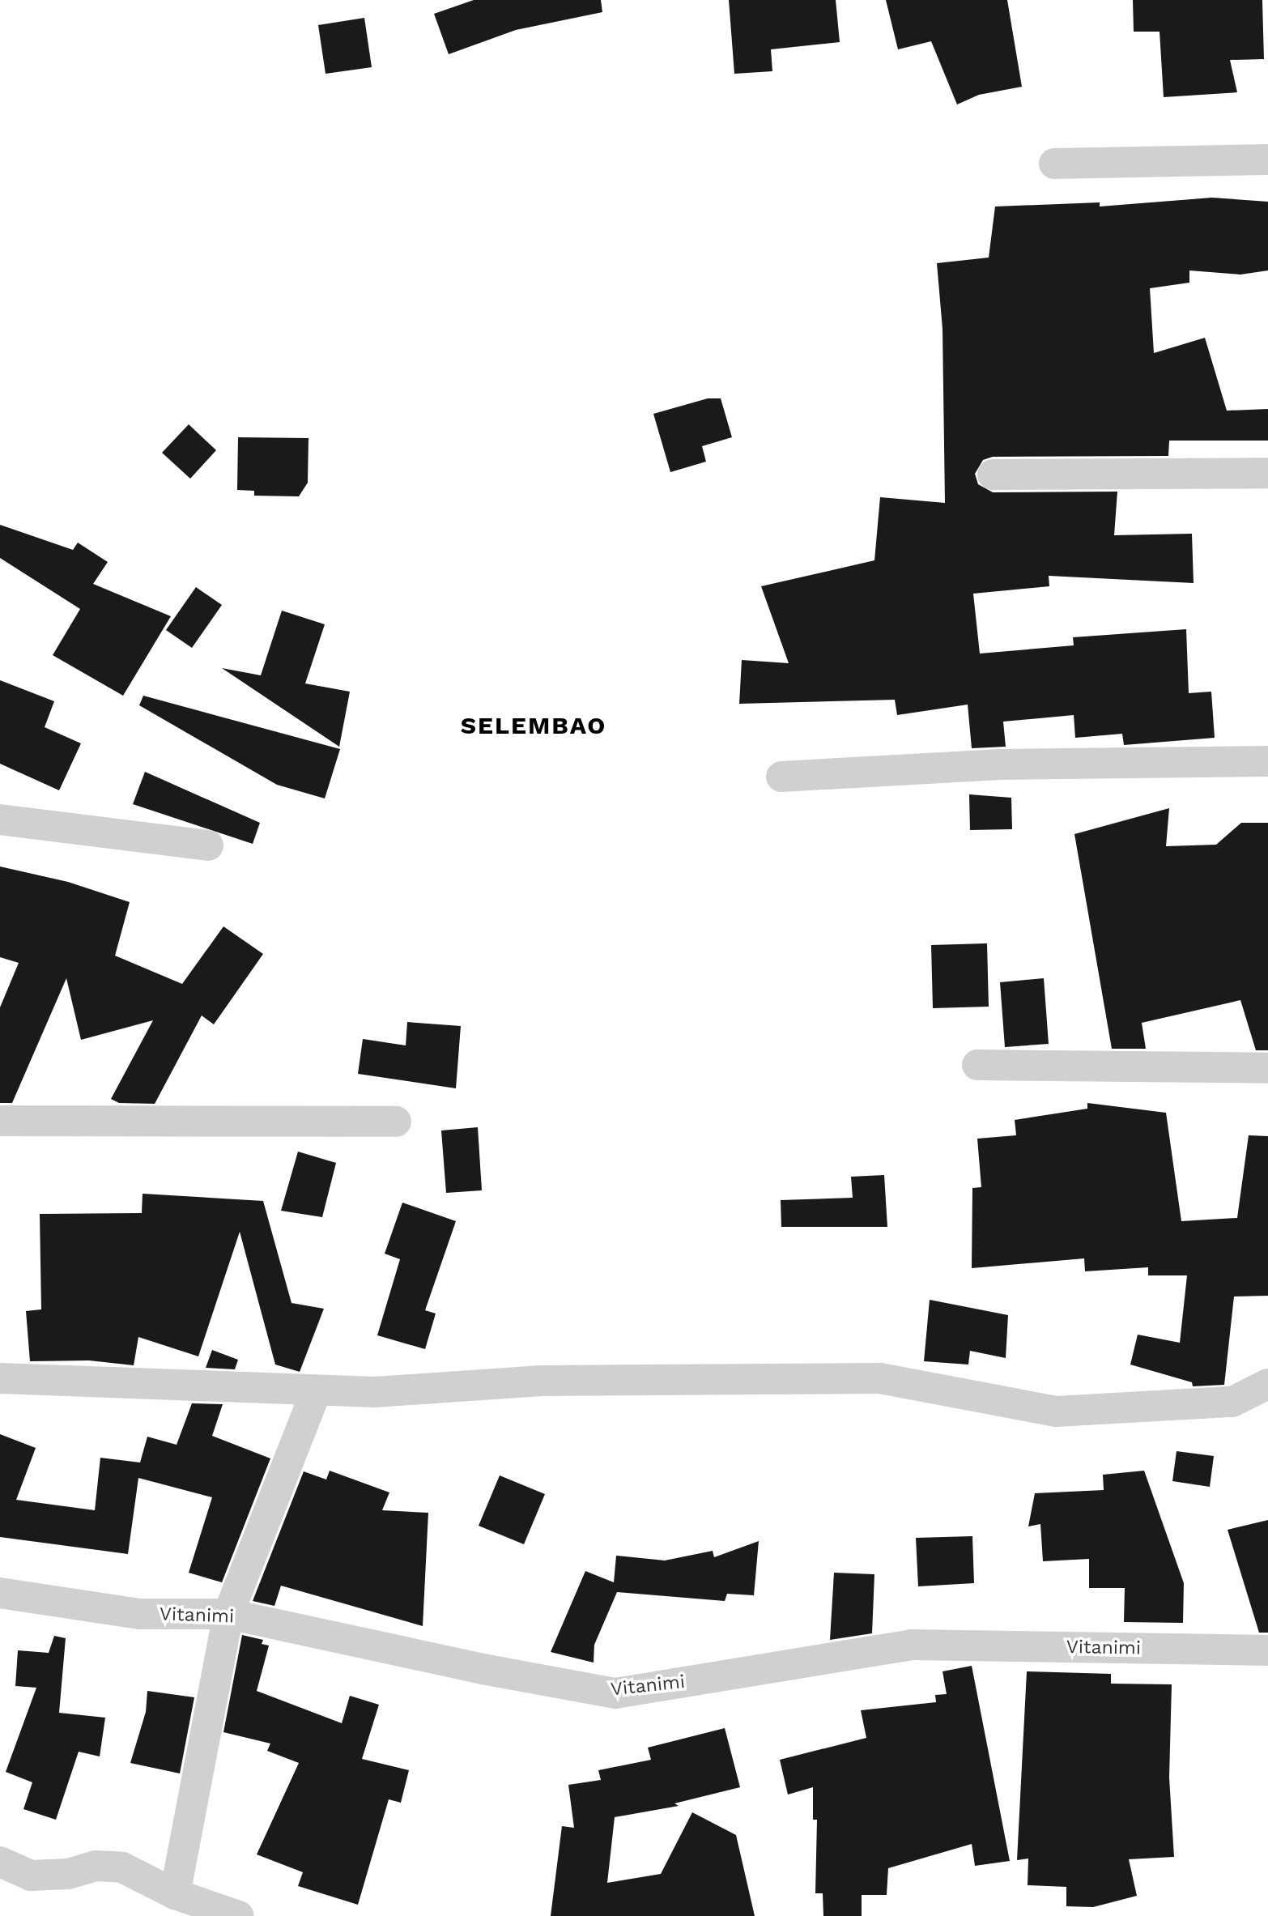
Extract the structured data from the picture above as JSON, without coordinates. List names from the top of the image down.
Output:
{
  "streets": {
    "street": ["Vitanimi"]
  },
  "districts": ["SELEMBAO"]
}
